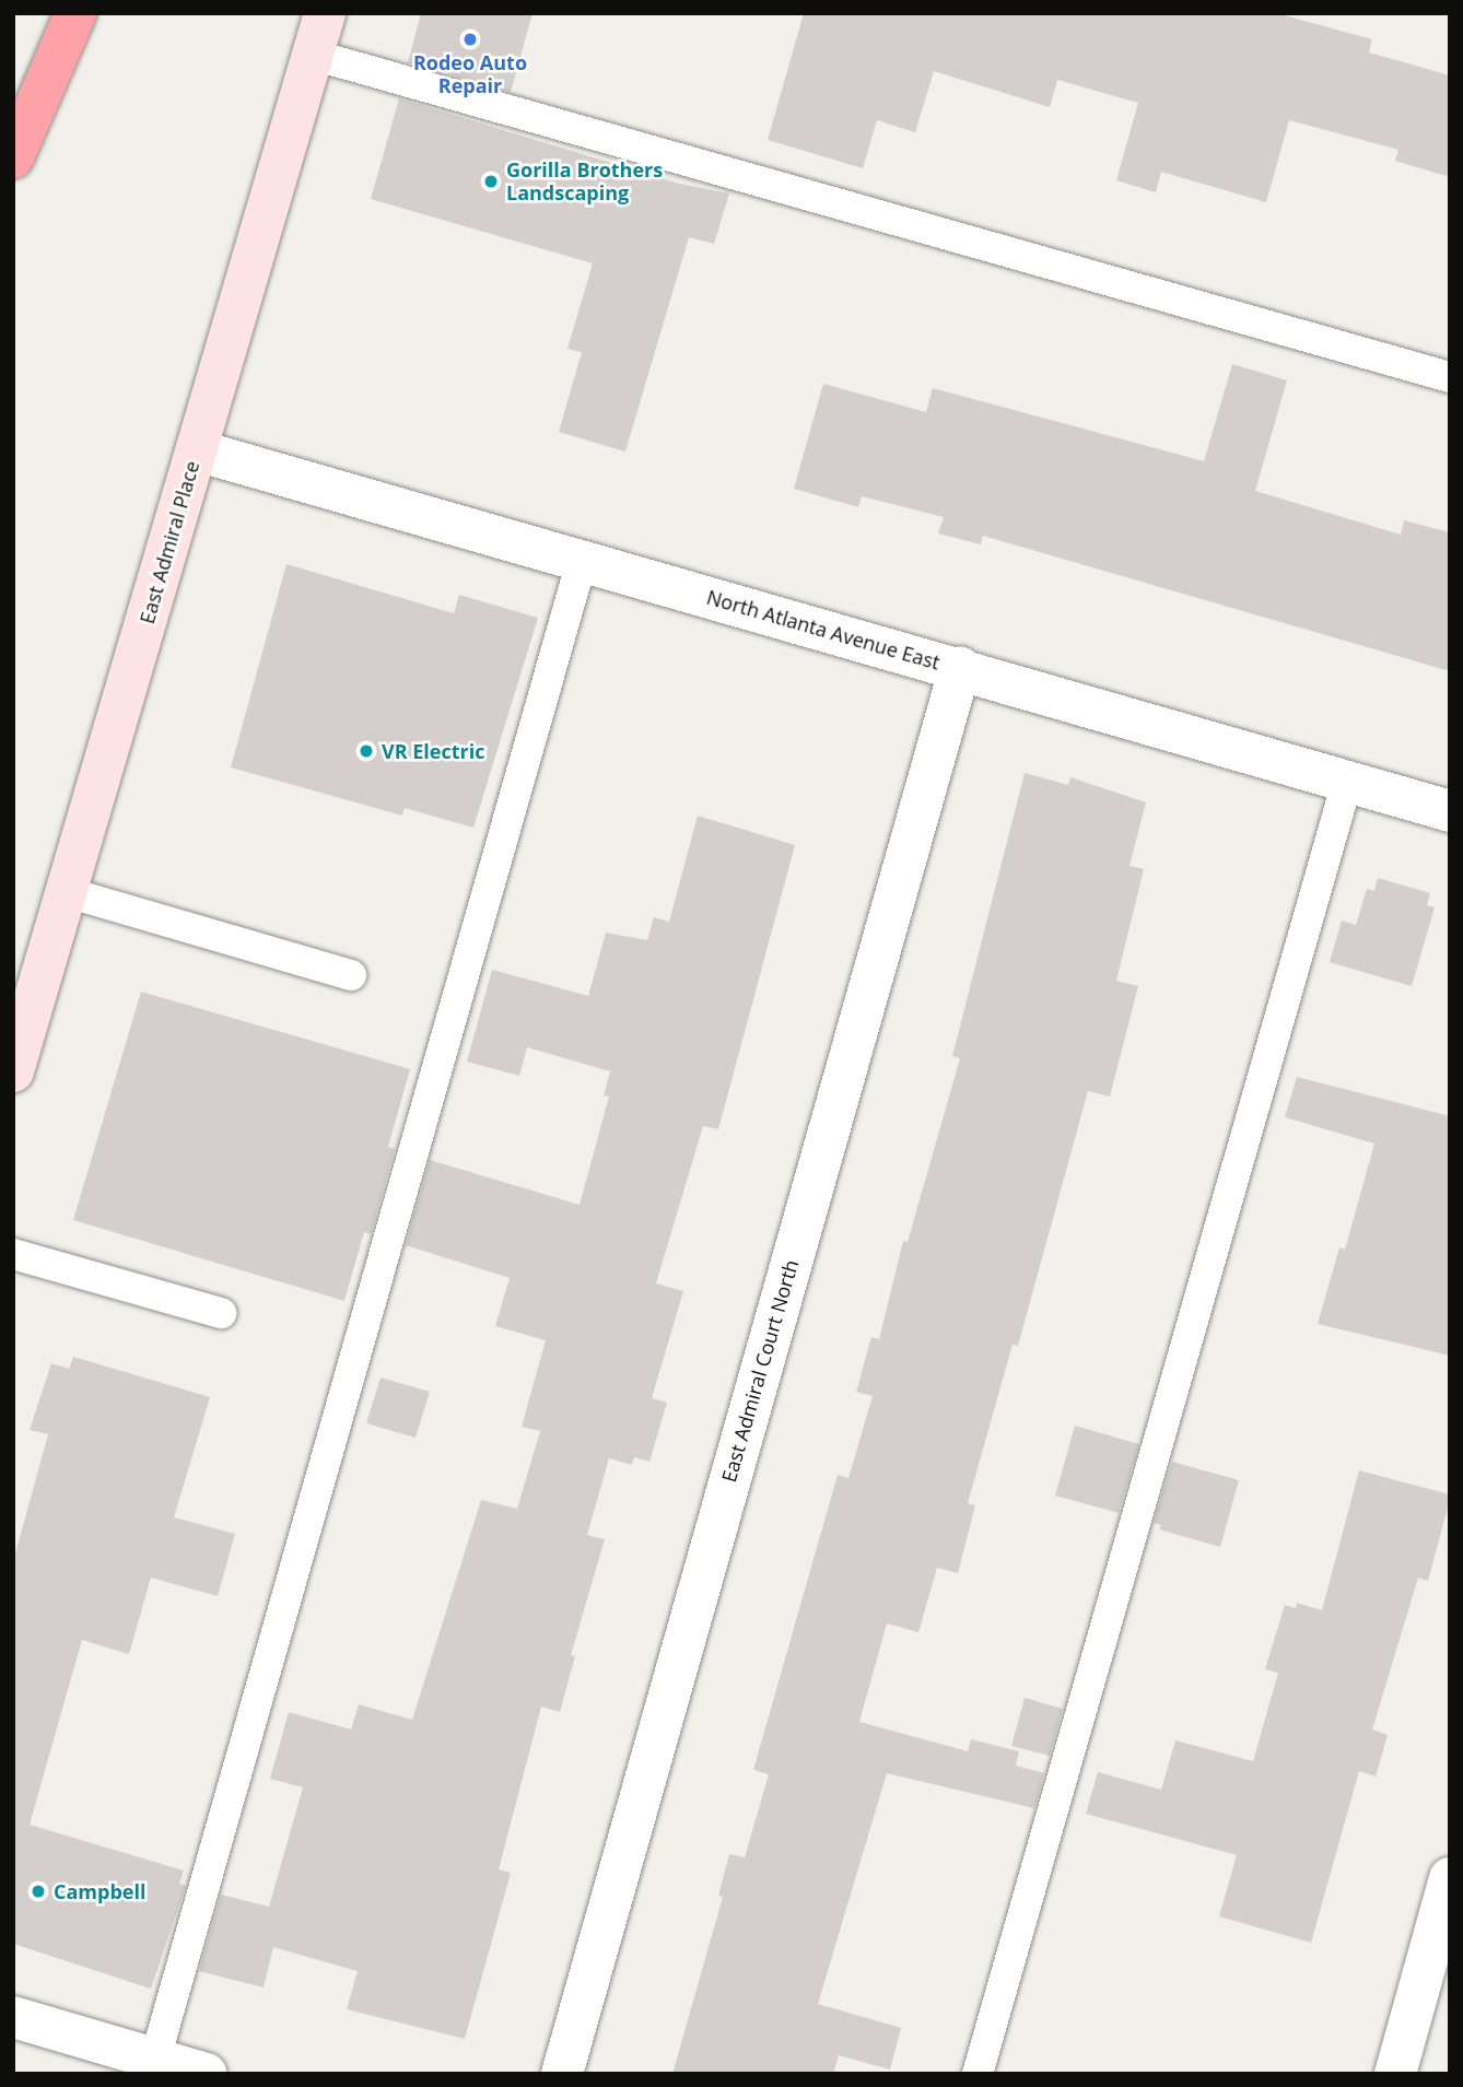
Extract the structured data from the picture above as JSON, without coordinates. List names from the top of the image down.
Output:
{
  "streets": {
    "main road": ["East Admiral Place"],
    "street": ["North Atlanta Avenue East", "East Admiral Court North"]
  },
  "crossings": [
    ["East Admiral Place", "North Atlanta Avenue East"],
    ["North Atlanta Avenue East", "East Admiral Court North"]
  ],
  "places": [
    "Rodeo Auto Repair",
    "Gorilla Brothers Landscaping",
    "VR Electric",
    "Campbell"
  ]
}
